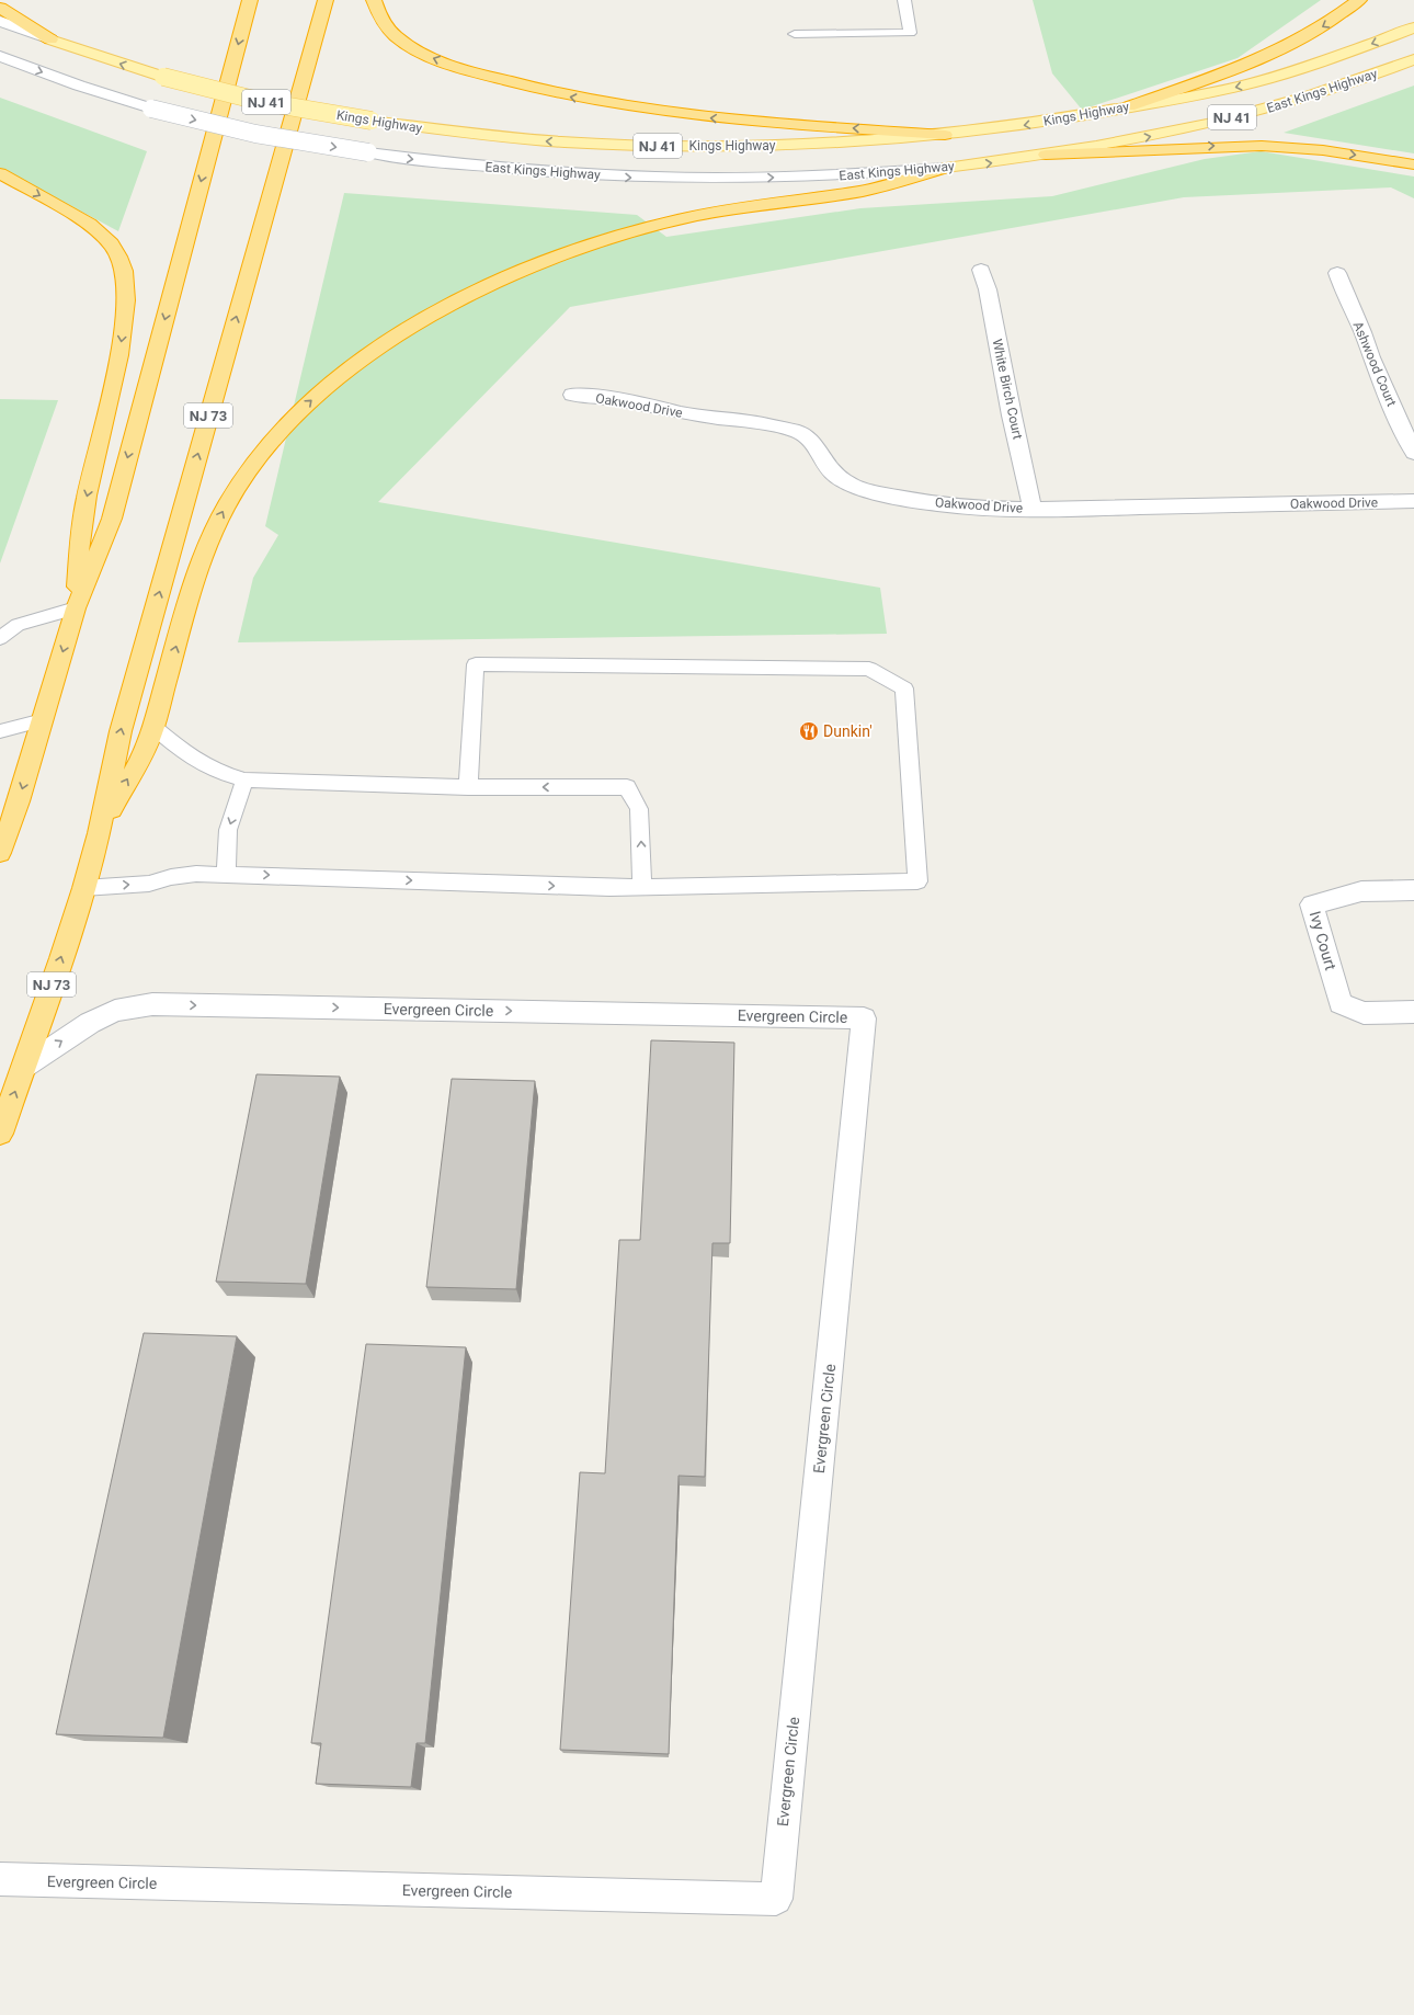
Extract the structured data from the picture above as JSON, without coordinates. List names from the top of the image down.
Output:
{
  "streets": {
    "highway": ["NJ 73"],
    "main road": ["East Kings Highway", "NJ 41", "Kings Highway"],
    "street": [
      "Ashwood Court",
      "White Birch Court",
      "Oakwood Drive",
      "Ivy Court",
      "Evergreen Circle"
    ]
  },
  "crossings": [
    ["White Birch Court", "Oakwood Drive"],
    ["NJ 73", "Evergreen Circle"]
  ],
  "one_way": ["East Kings Highway", "Kings Highway"],
  "places": {
    "restaurant": ["Dunkin'"]
  }
}
